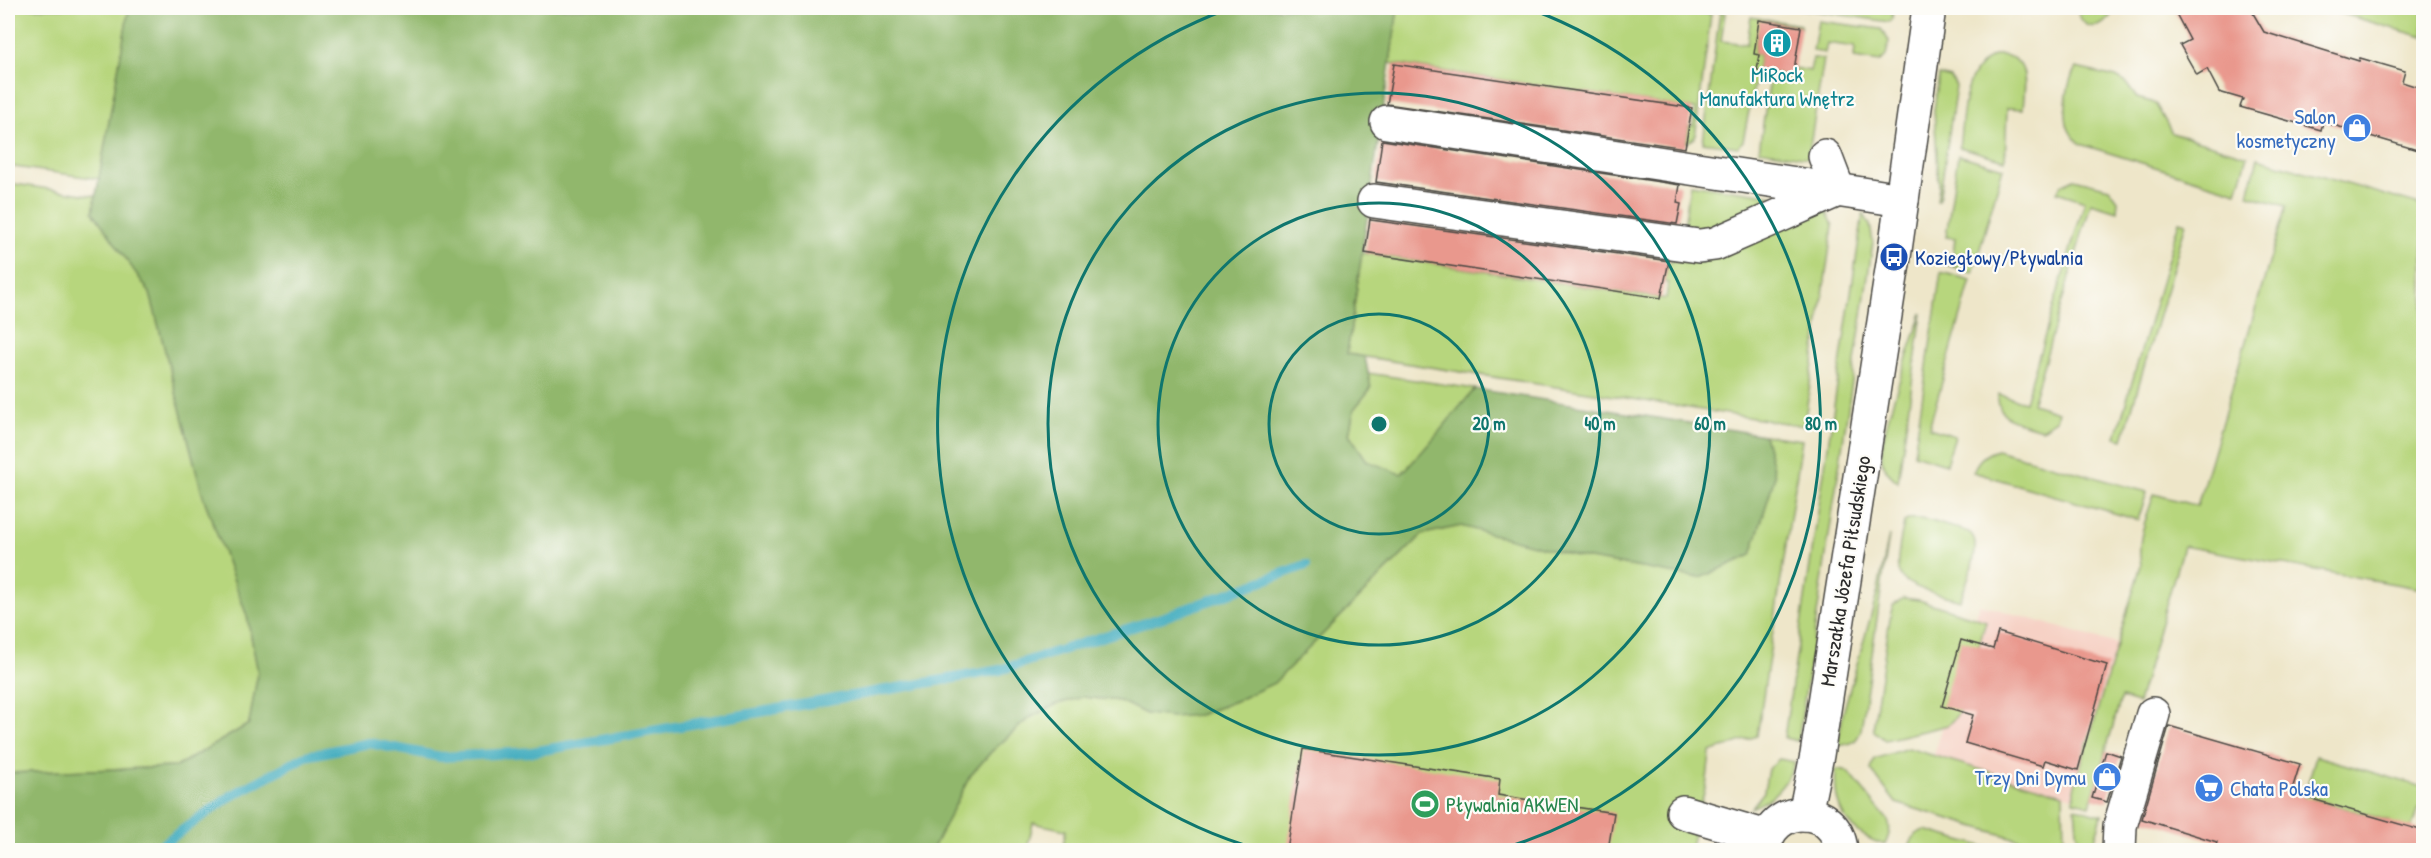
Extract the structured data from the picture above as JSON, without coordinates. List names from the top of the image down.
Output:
{
  "streets": {
    "street": ["Marszałka Józefa Piłsudskiego"]
  },
  "places": {
    "building": ["MiRock Manufaktura Wnętrz"],
    "shop": ["Salon kosmetyczny", "Trzy Dni Dymu"],
    "bus stop": ["Koziegłowy/Pływalnia"],
    "supermarket": ["Chata Polska"],
    "sports": ["Pływalnia AKWEN"]
  },
  "rings": [
    "20 m",
    "40 m",
    "60 m",
    "80 m"
  ]
}
